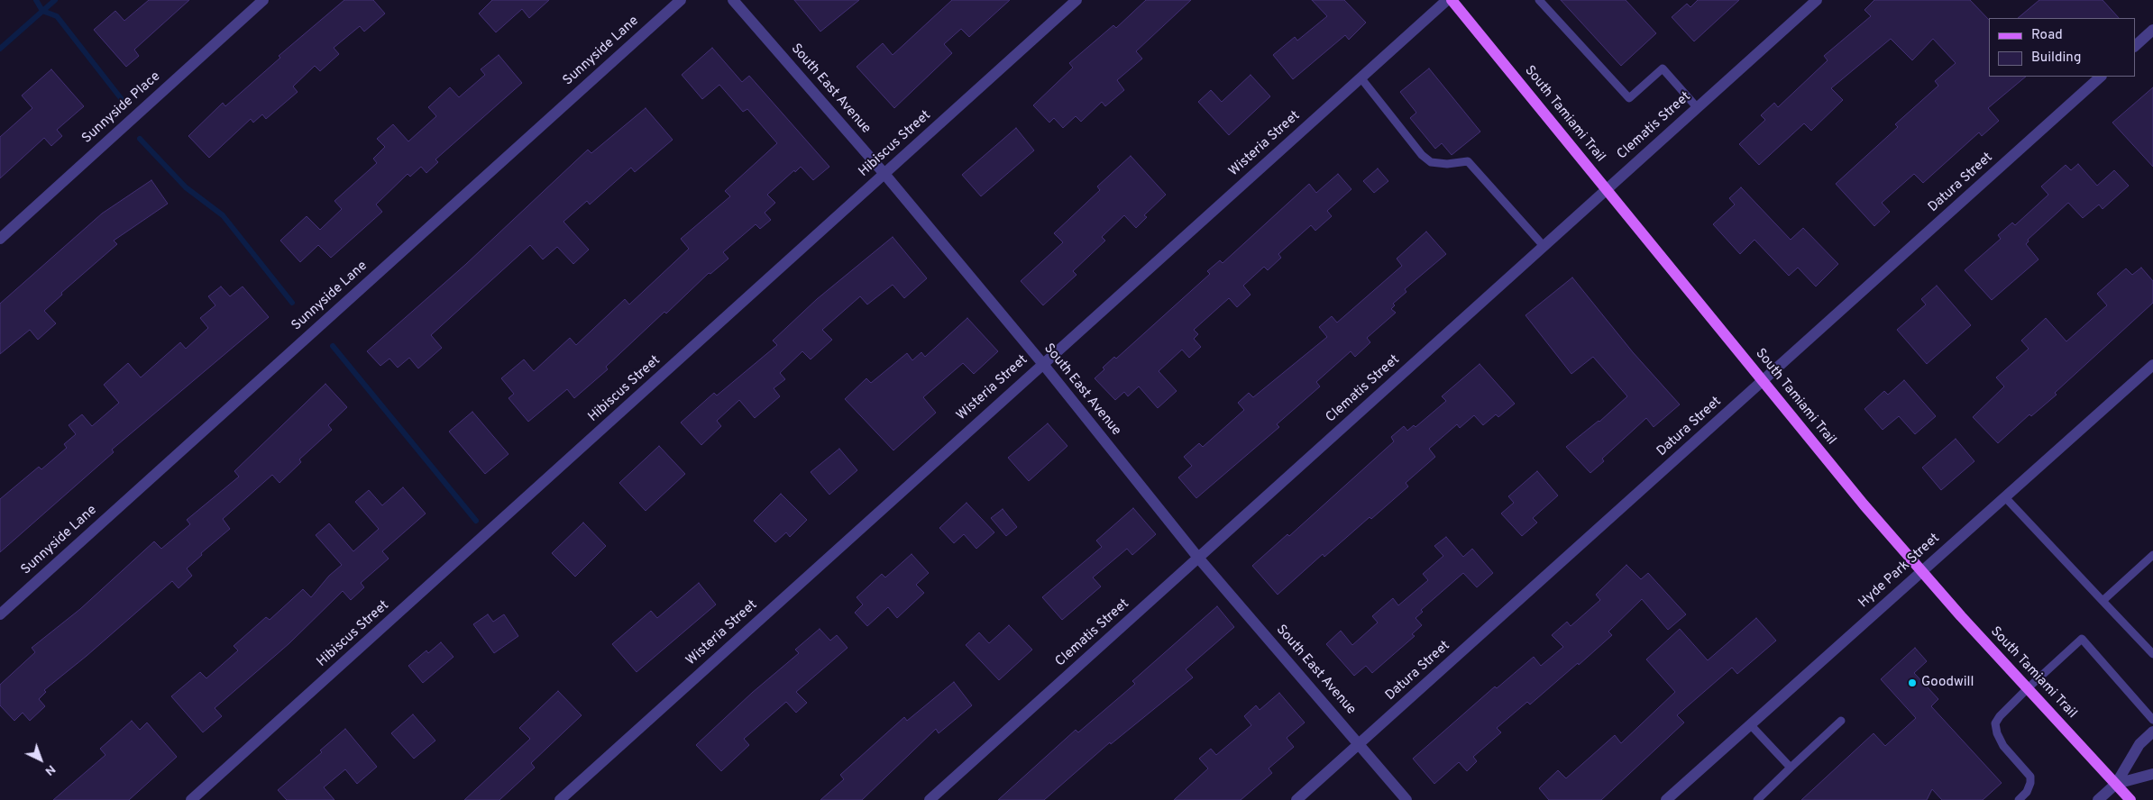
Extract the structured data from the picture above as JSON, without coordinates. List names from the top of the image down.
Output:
{
  "streets": {
    "main road": ["South Tamiami Trail"],
    "street": [
      "Sunnyside Lane",
      "South East Avenue",
      "Sunnyside Place",
      "Clematis Street",
      "Hibiscus Street",
      "Wisteria Street",
      "Datura Street",
      "Hyde Park Street"
    ]
  },
  "crossings": [
    ["South East Avenue", "Clematis Street"],
    ["South East Avenue", "Hibiscus Street"],
    ["South East Avenue", "Wisteria Street"],
    ["South East Avenue", "Datura Street"],
    ["South Tamiami Trail", "Clematis Street"],
    ["South Tamiami Trail", "Datura Street"],
    ["South Tamiami Trail", "Hyde Park Street"]
  ],
  "places": ["Goodwill"],
  "legend": ["Road", "Building"],
  "north": "bottom right"
}
